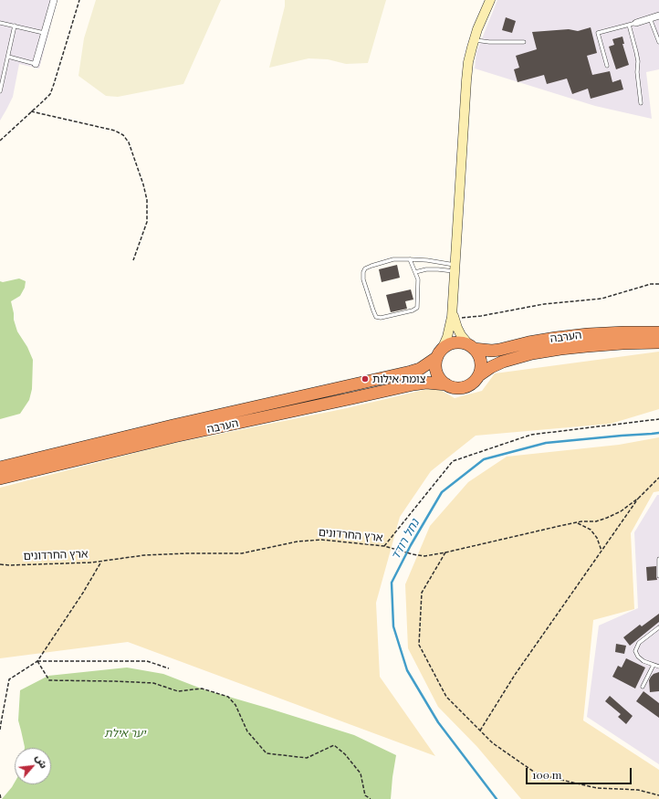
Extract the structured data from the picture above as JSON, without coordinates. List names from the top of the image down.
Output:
{
  "streets": {
    "highway": ["הערבה"],
    "path": ["ארץ החרדונים"]
  },
  "water": ["נחל רודד"],
  "parks": ["יער אילת"],
  "places": ["צומת אילות"],
  "scale_bar": "100 m",
  "north": "top right"
}
